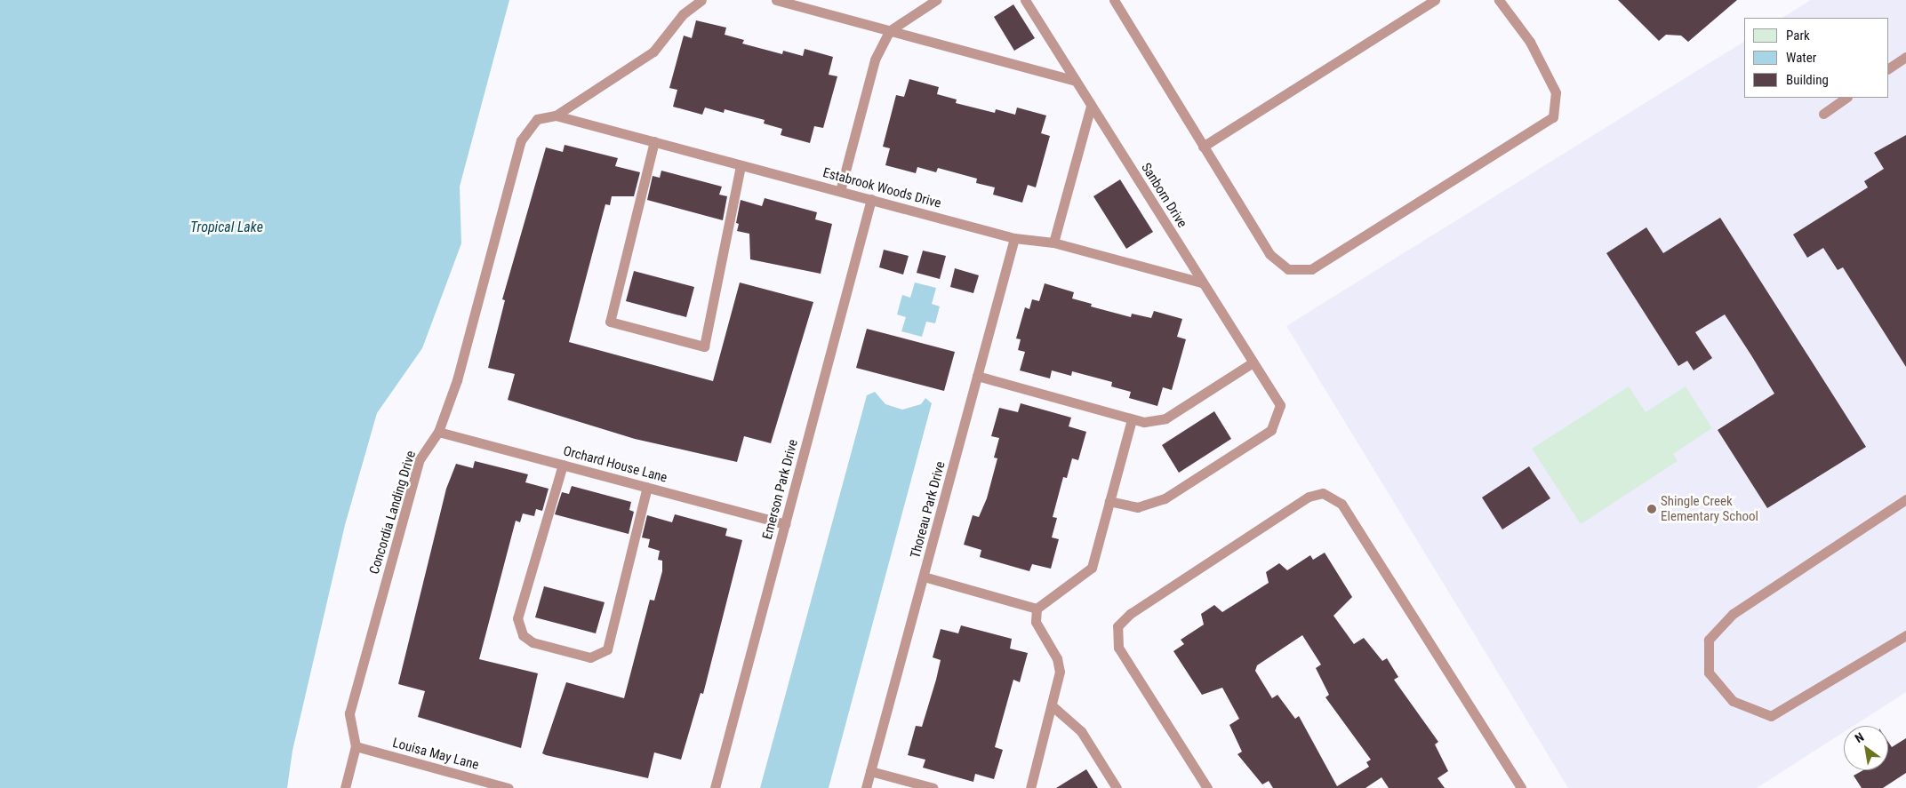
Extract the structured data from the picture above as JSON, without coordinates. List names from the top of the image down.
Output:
{
  "streets": {
    "lane": [
      "Estabrook Woods Drive",
      "Sanborn Drive",
      "Orchard House Lane",
      "Emerson Park Drive",
      "Thoreau Park Drive",
      "Concordia Landing Drive",
      "Louisa May Lane"
    ]
  },
  "crossings": [
    ["Estabrook Woods Drive", "Sanborn Drive"],
    ["Estabrook Woods Drive", "Emerson Park Drive"],
    ["Estabrook Woods Drive", "Thoreau Park Drive"],
    ["Estabrook Woods Drive", "Concordia Landing Drive"],
    ["Orchard House Lane", "Emerson Park Drive"],
    ["Orchard House Lane", "Concordia Landing Drive"],
    ["Concordia Landing Drive", "Louisa May Lane"]
  ],
  "water": ["Tropical Lake"],
  "places": ["Shingle Creek Elementary School"],
  "legend": ["Park", "Water", "Building"],
  "north": "top left"
}
